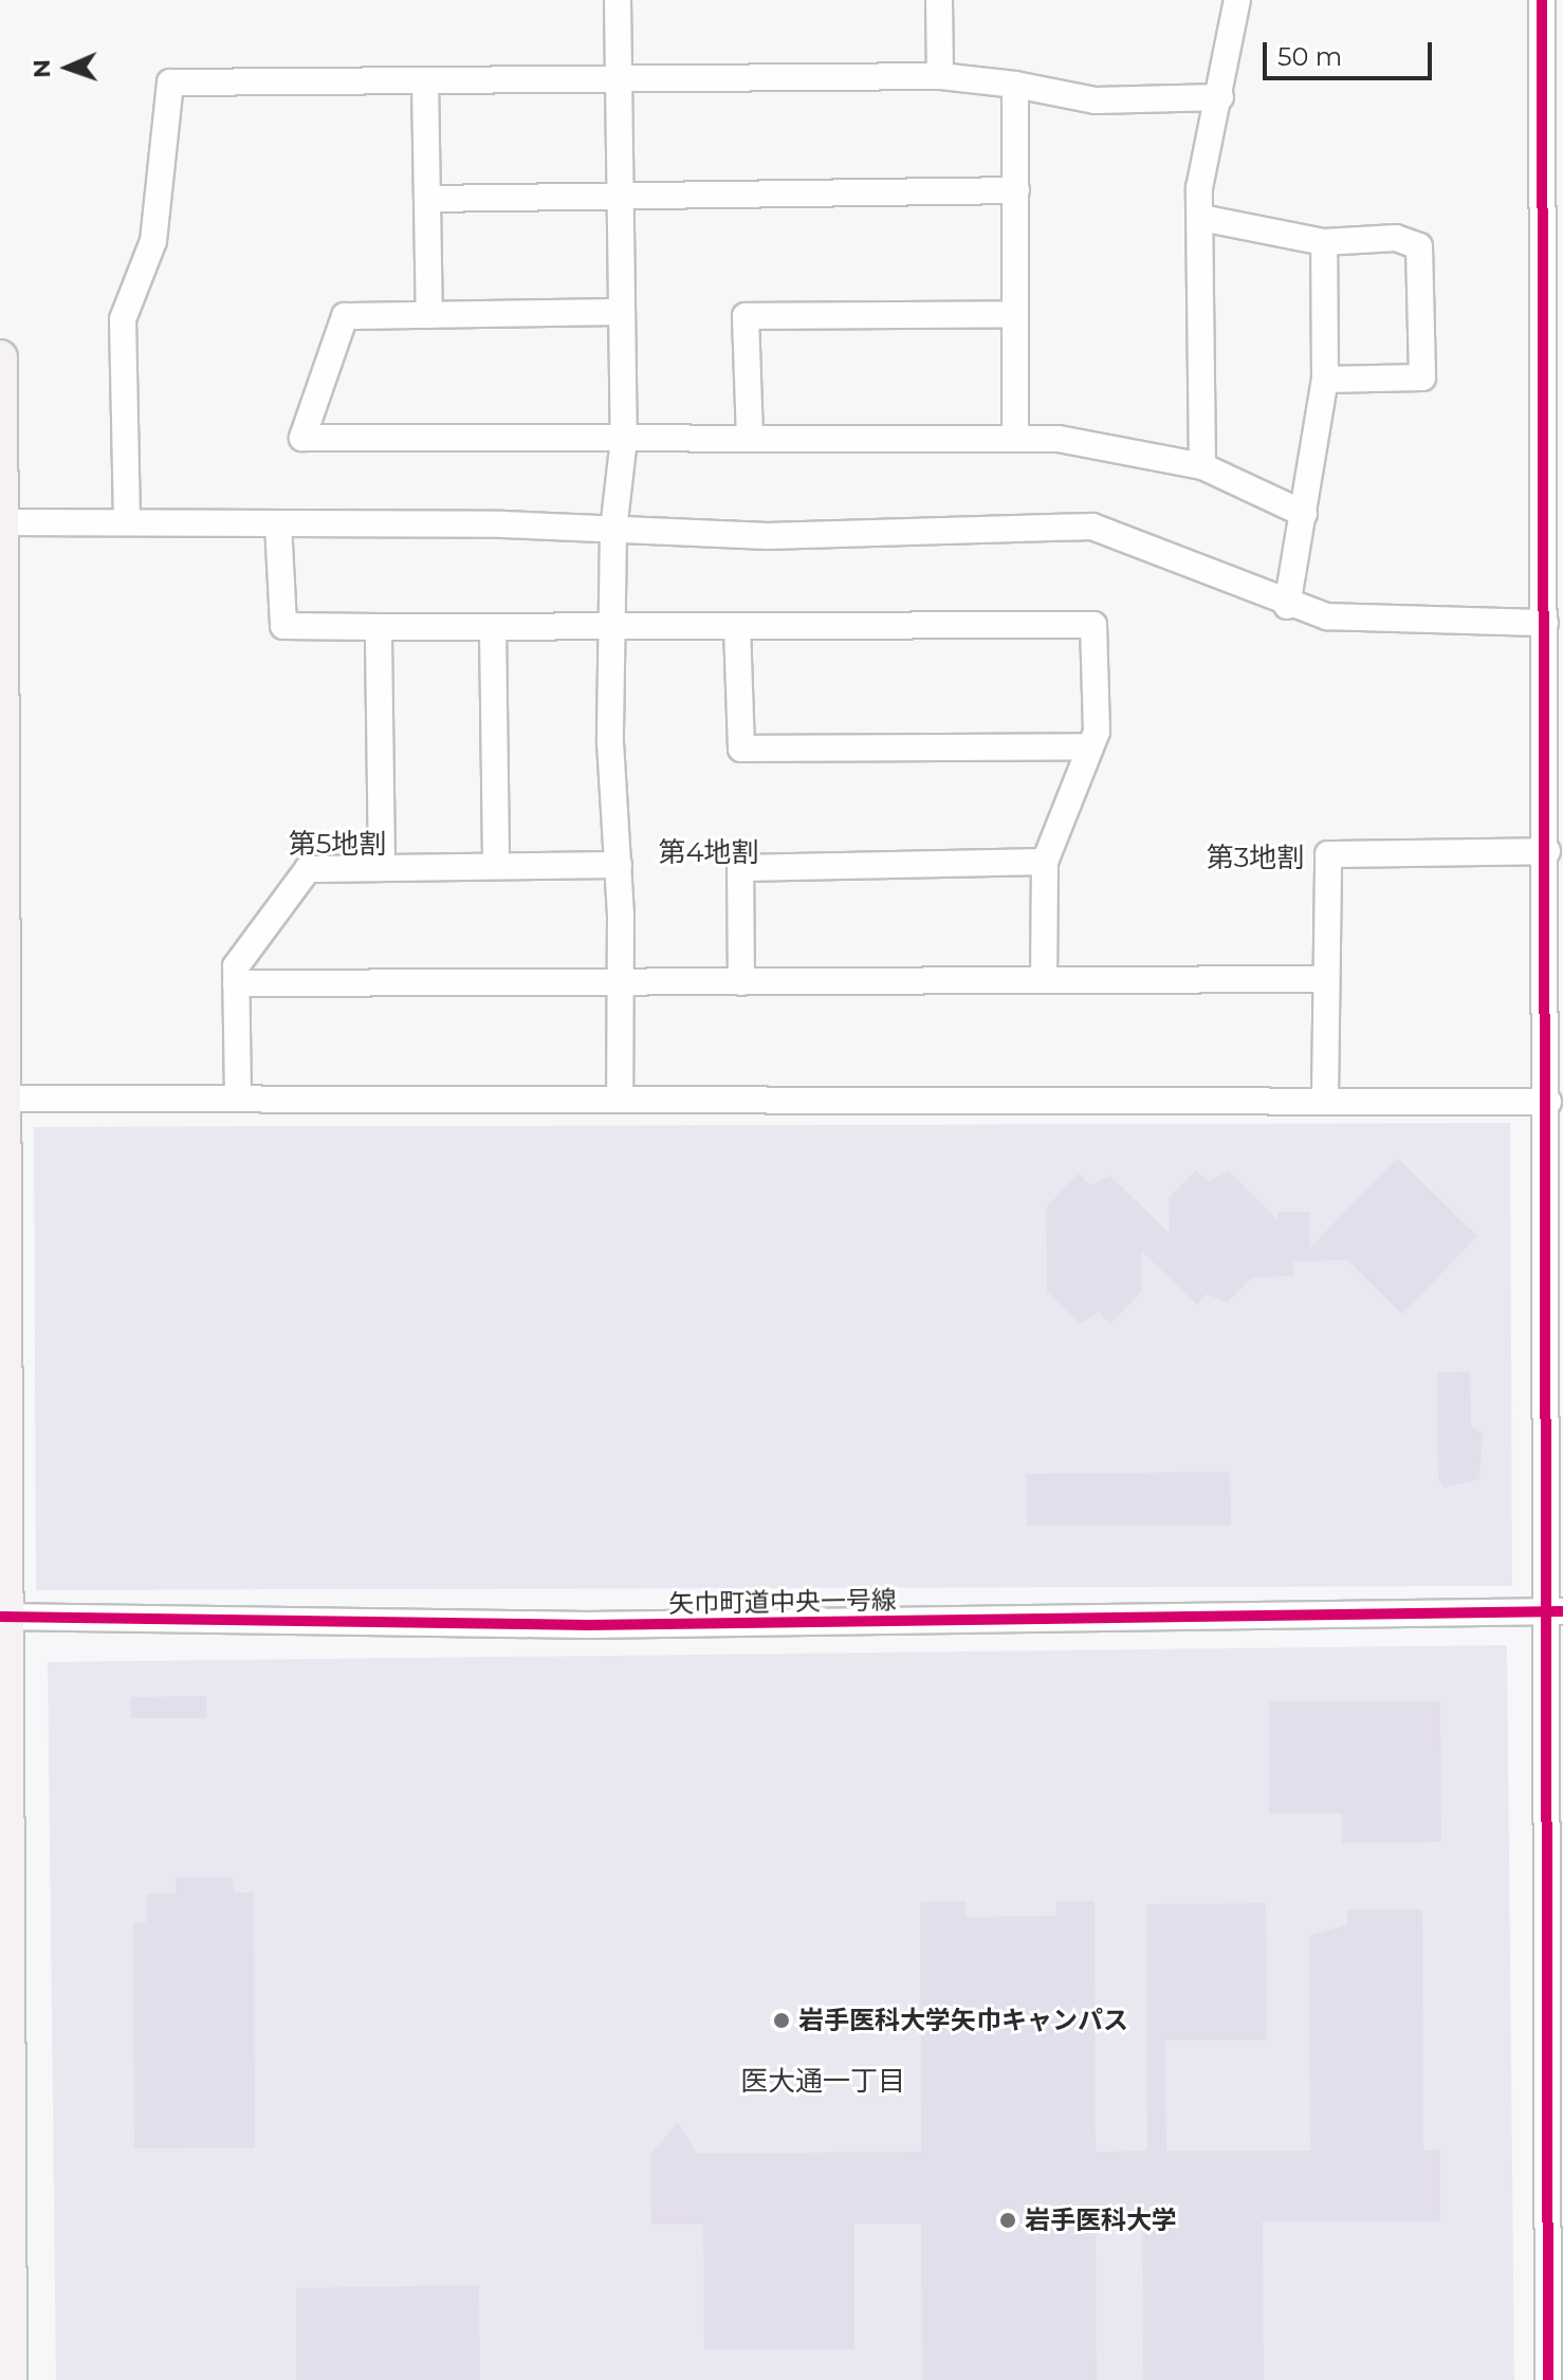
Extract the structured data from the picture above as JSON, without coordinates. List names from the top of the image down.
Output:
{
  "streets": {
    "street": ["矢巾町道中央一号線"]
  },
  "districts": [
    "第5地割",
    "第4地割",
    "第3地割",
    "医大通一丁目"
  ],
  "places": ["岩手医科大学矢巾キャンパス", "岩手医科大学"],
  "scale_bar": "50 m",
  "north": "left"
}
